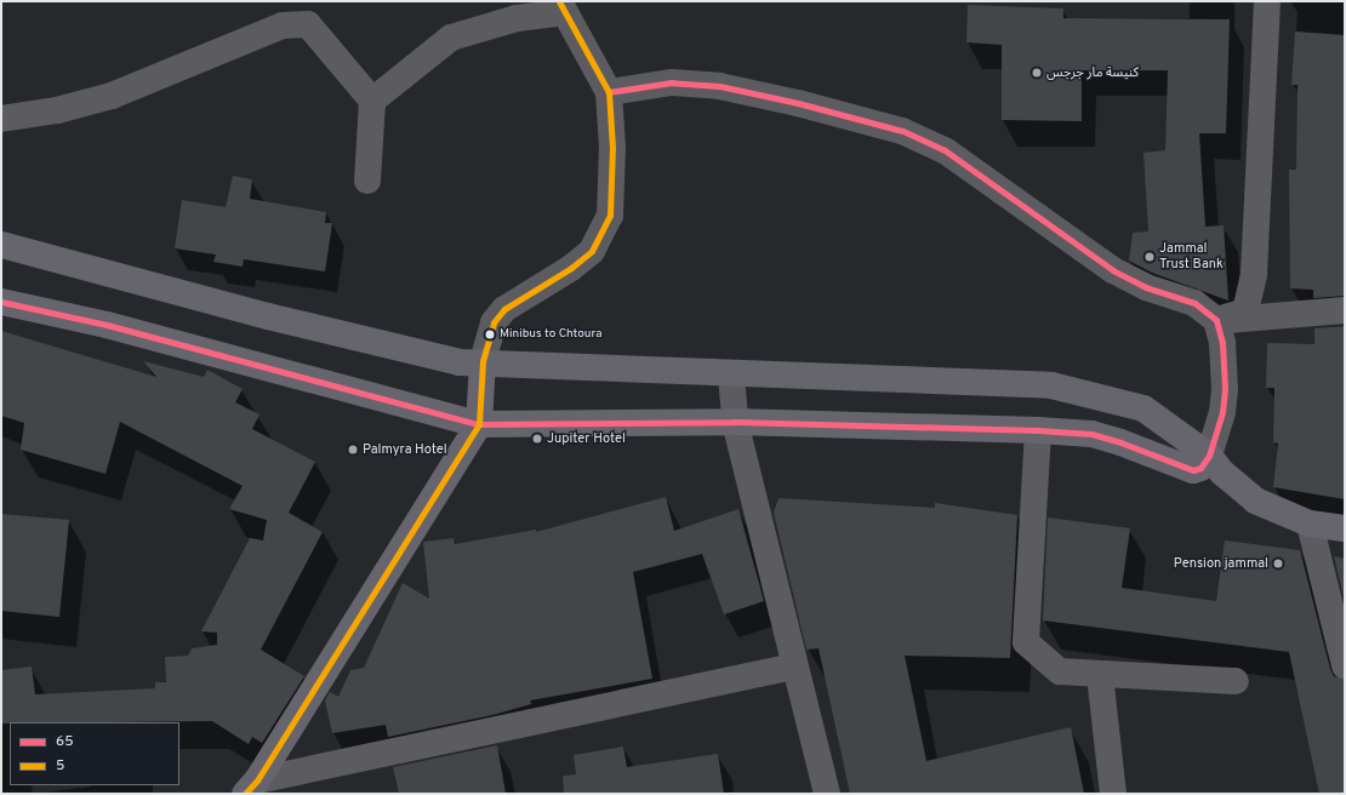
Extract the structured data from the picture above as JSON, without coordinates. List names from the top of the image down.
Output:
{
  "places": [
    "كنيسة مار جرجس",
    "Jammal Trust Bank",
    "Minibus to Chtoura",
    "Jupiter Hotel",
    "Palmyra Hotel",
    "Pension jammal"
  ],
  "lines": ["transit line 5", "transit line 65"],
  "legend": ["65", "5"]
}
